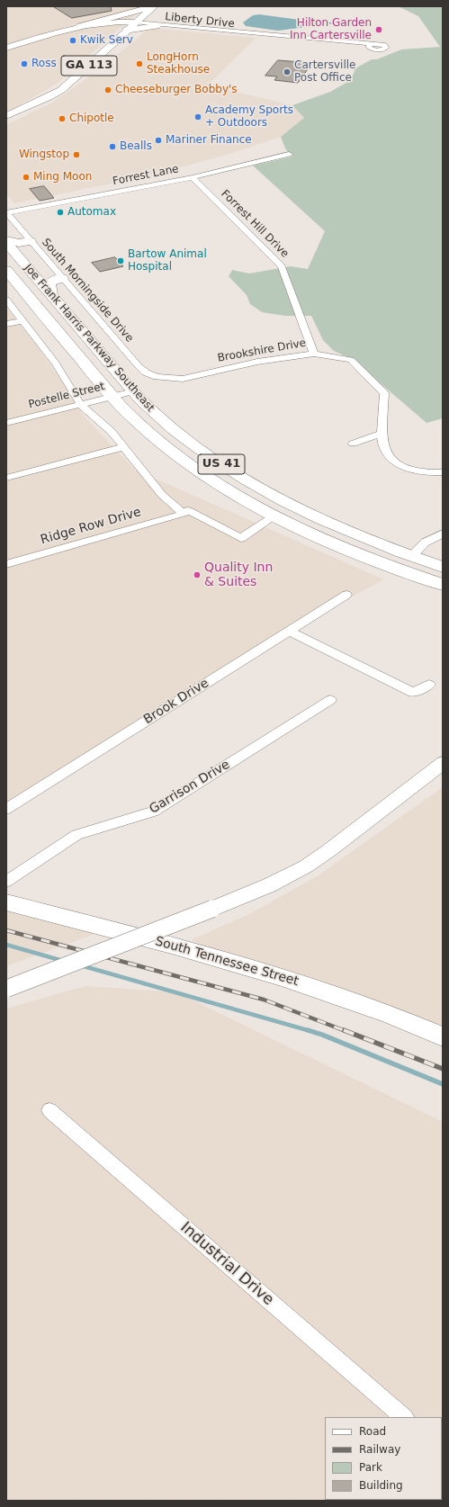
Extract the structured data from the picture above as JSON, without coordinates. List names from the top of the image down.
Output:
{
  "streets": {
    "main road": [
      "GA 113",
      "Joe Frank Harris Parkway Southeast",
      "US 41",
      "South Tennessee Street"
    ],
    "street": [
      "Liberty Drive",
      "Forrest Lane",
      "Forrest Hill Drive",
      "South Morningside Drive",
      "Brookshire Drive",
      "Postelle Street",
      "Ridge Row Drive",
      "Brook Drive",
      "Garrison Drive",
      "Industrial Drive"
    ]
  },
  "crossings": [
    ["Liberty Drive", "GA 113"],
    ["Forrest Lane", "Forrest Hill Drive"],
    ["Forrest Lane", "South Morningside Drive"],
    ["Forrest Hill Drive", "Brookshire Drive"],
    ["South Morningside Drive", "Brookshire Drive"],
    ["Joe Frank Harris Parkway Southeast", "Postelle Street"]
  ],
  "places": [
    "Hilton Garden Inn Cartersville",
    "Kwik Serv",
    "Ross",
    "LongHorn Steakhouse",
    "Cartersville Post Office",
    "Cheeseburger Bobby's",
    "Academy Sports + Outdoors",
    "Chipotle",
    "Mariner Finance",
    "Bealls",
    "Wingstop",
    "Ming Moon",
    "Automax",
    "Bartow Animal Hospital",
    "Quality Inn & Suites"
  ],
  "legend": [
    "Road",
    "Railway",
    "Park",
    "Building"
  ]
}
